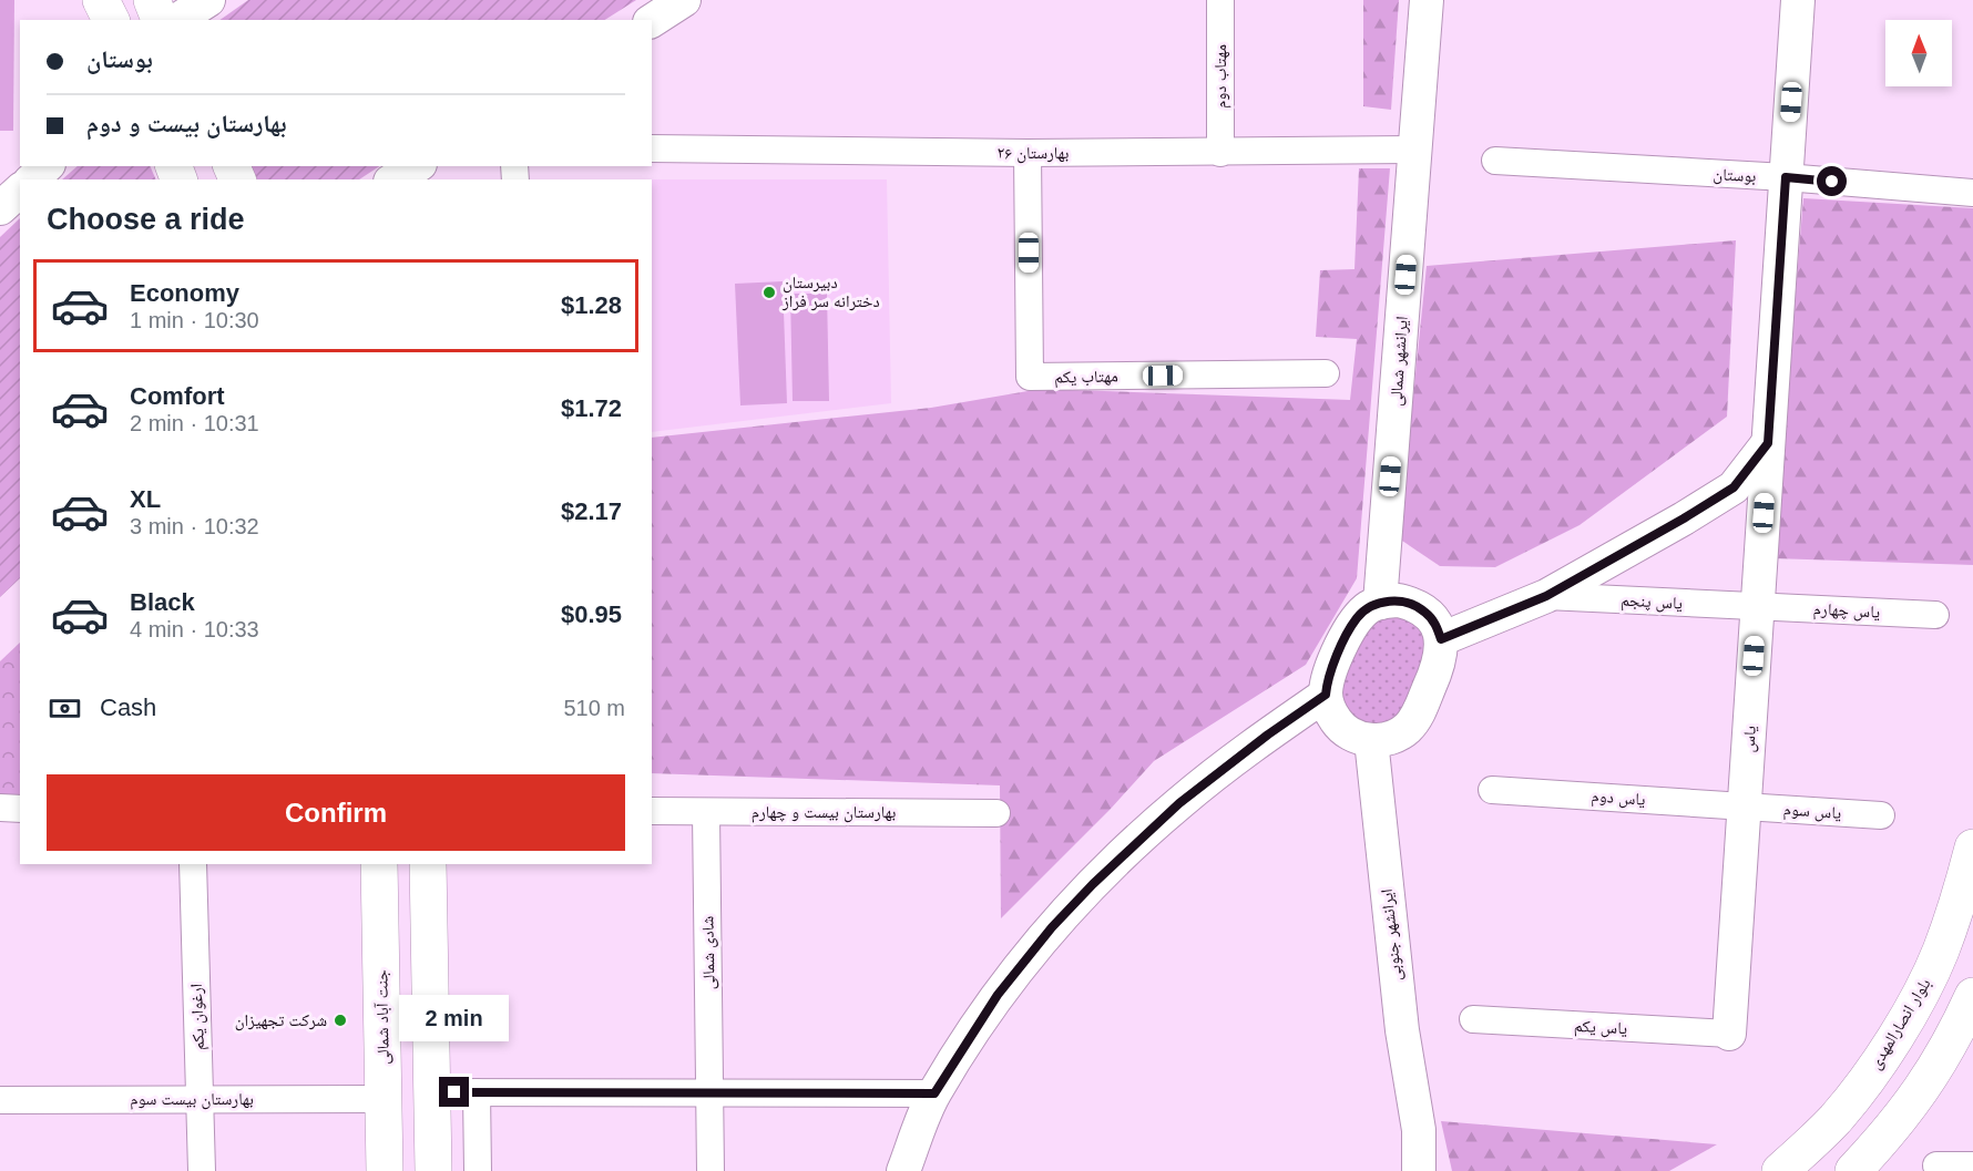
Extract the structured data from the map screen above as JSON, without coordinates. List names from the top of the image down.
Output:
{
  "streets": {
    "main road": ["جنت آباد شمالی", "بلوار انصارالمهدی"],
    "street": [
      "مهتاب دوم",
      "بهارستان ۲۶",
      "بوستان",
      "ایرانشهر شمالی",
      "مهتاب یکم",
      "یاس پنجم",
      "یاس چهارم",
      "یاس",
      "یاس دوم",
      "یاس سوم",
      "بهارستان بیست و چهارم",
      "ایرانشهر جنوبی",
      "شادی شمالی",
      "ارغوان یکم",
      "یاس یکم",
      "بهارستان بیست سوم"
    ]
  },
  "crossings": [
    ["مهتاب دوم", "بهارستان ۲۶"],
    ["بهارستان ۲۶", "ایرانشهر شمالی"],
    ["بهارستان ۲۶", "مهتاب یکم"],
    ["بوستان", "یاس"],
    ["ایرانشهر شمالی", "ایرانشهر جنوبی"],
    ["یاس پنجم", "یاس چهارم"],
    ["یاس پنجم", "یاس"],
    ["یاس چهارم", "یاس"],
    ["یاس", "یاس دوم"],
    ["یاس", "یاس سوم"],
    ["یاس", "یاس یکم"],
    ["یاس دوم", "یاس سوم"],
    ["بهارستان بیست و چهارم", "شادی شمالی"],
    ["ارغوان یکم", "بهارستان بیست سوم"],
    ["جنت آباد شمالی", "بهارستان بیست سوم"]
  ],
  "places": ["دبیرستان دخترانه سر فراز", "شرکت تجهیزان"],
  "north": "top",
  "page": {
    "banner": ["بوستان", "بهارستان بیست و دوم"],
    "heading": "Choose a ride",
    "list": [
      {
        "name": "Economy",
        "note": "1 min · 10:30",
        "value": "$1.28"
      },
      {
        "name": "Comfort",
        "note": "2 min · 10:31",
        "value": "$1.72"
      },
      {
        "name": "XL",
        "note": "3 min · 10:32",
        "value": "$2.17"
      },
      {
        "name": "Black",
        "note": "4 min · 10:33",
        "value": "$0.95"
      }
    ],
    "pay": ["Cash", "510 m"],
    "buttons": "Confirm",
    "bubble": "2 min"
  }
}
